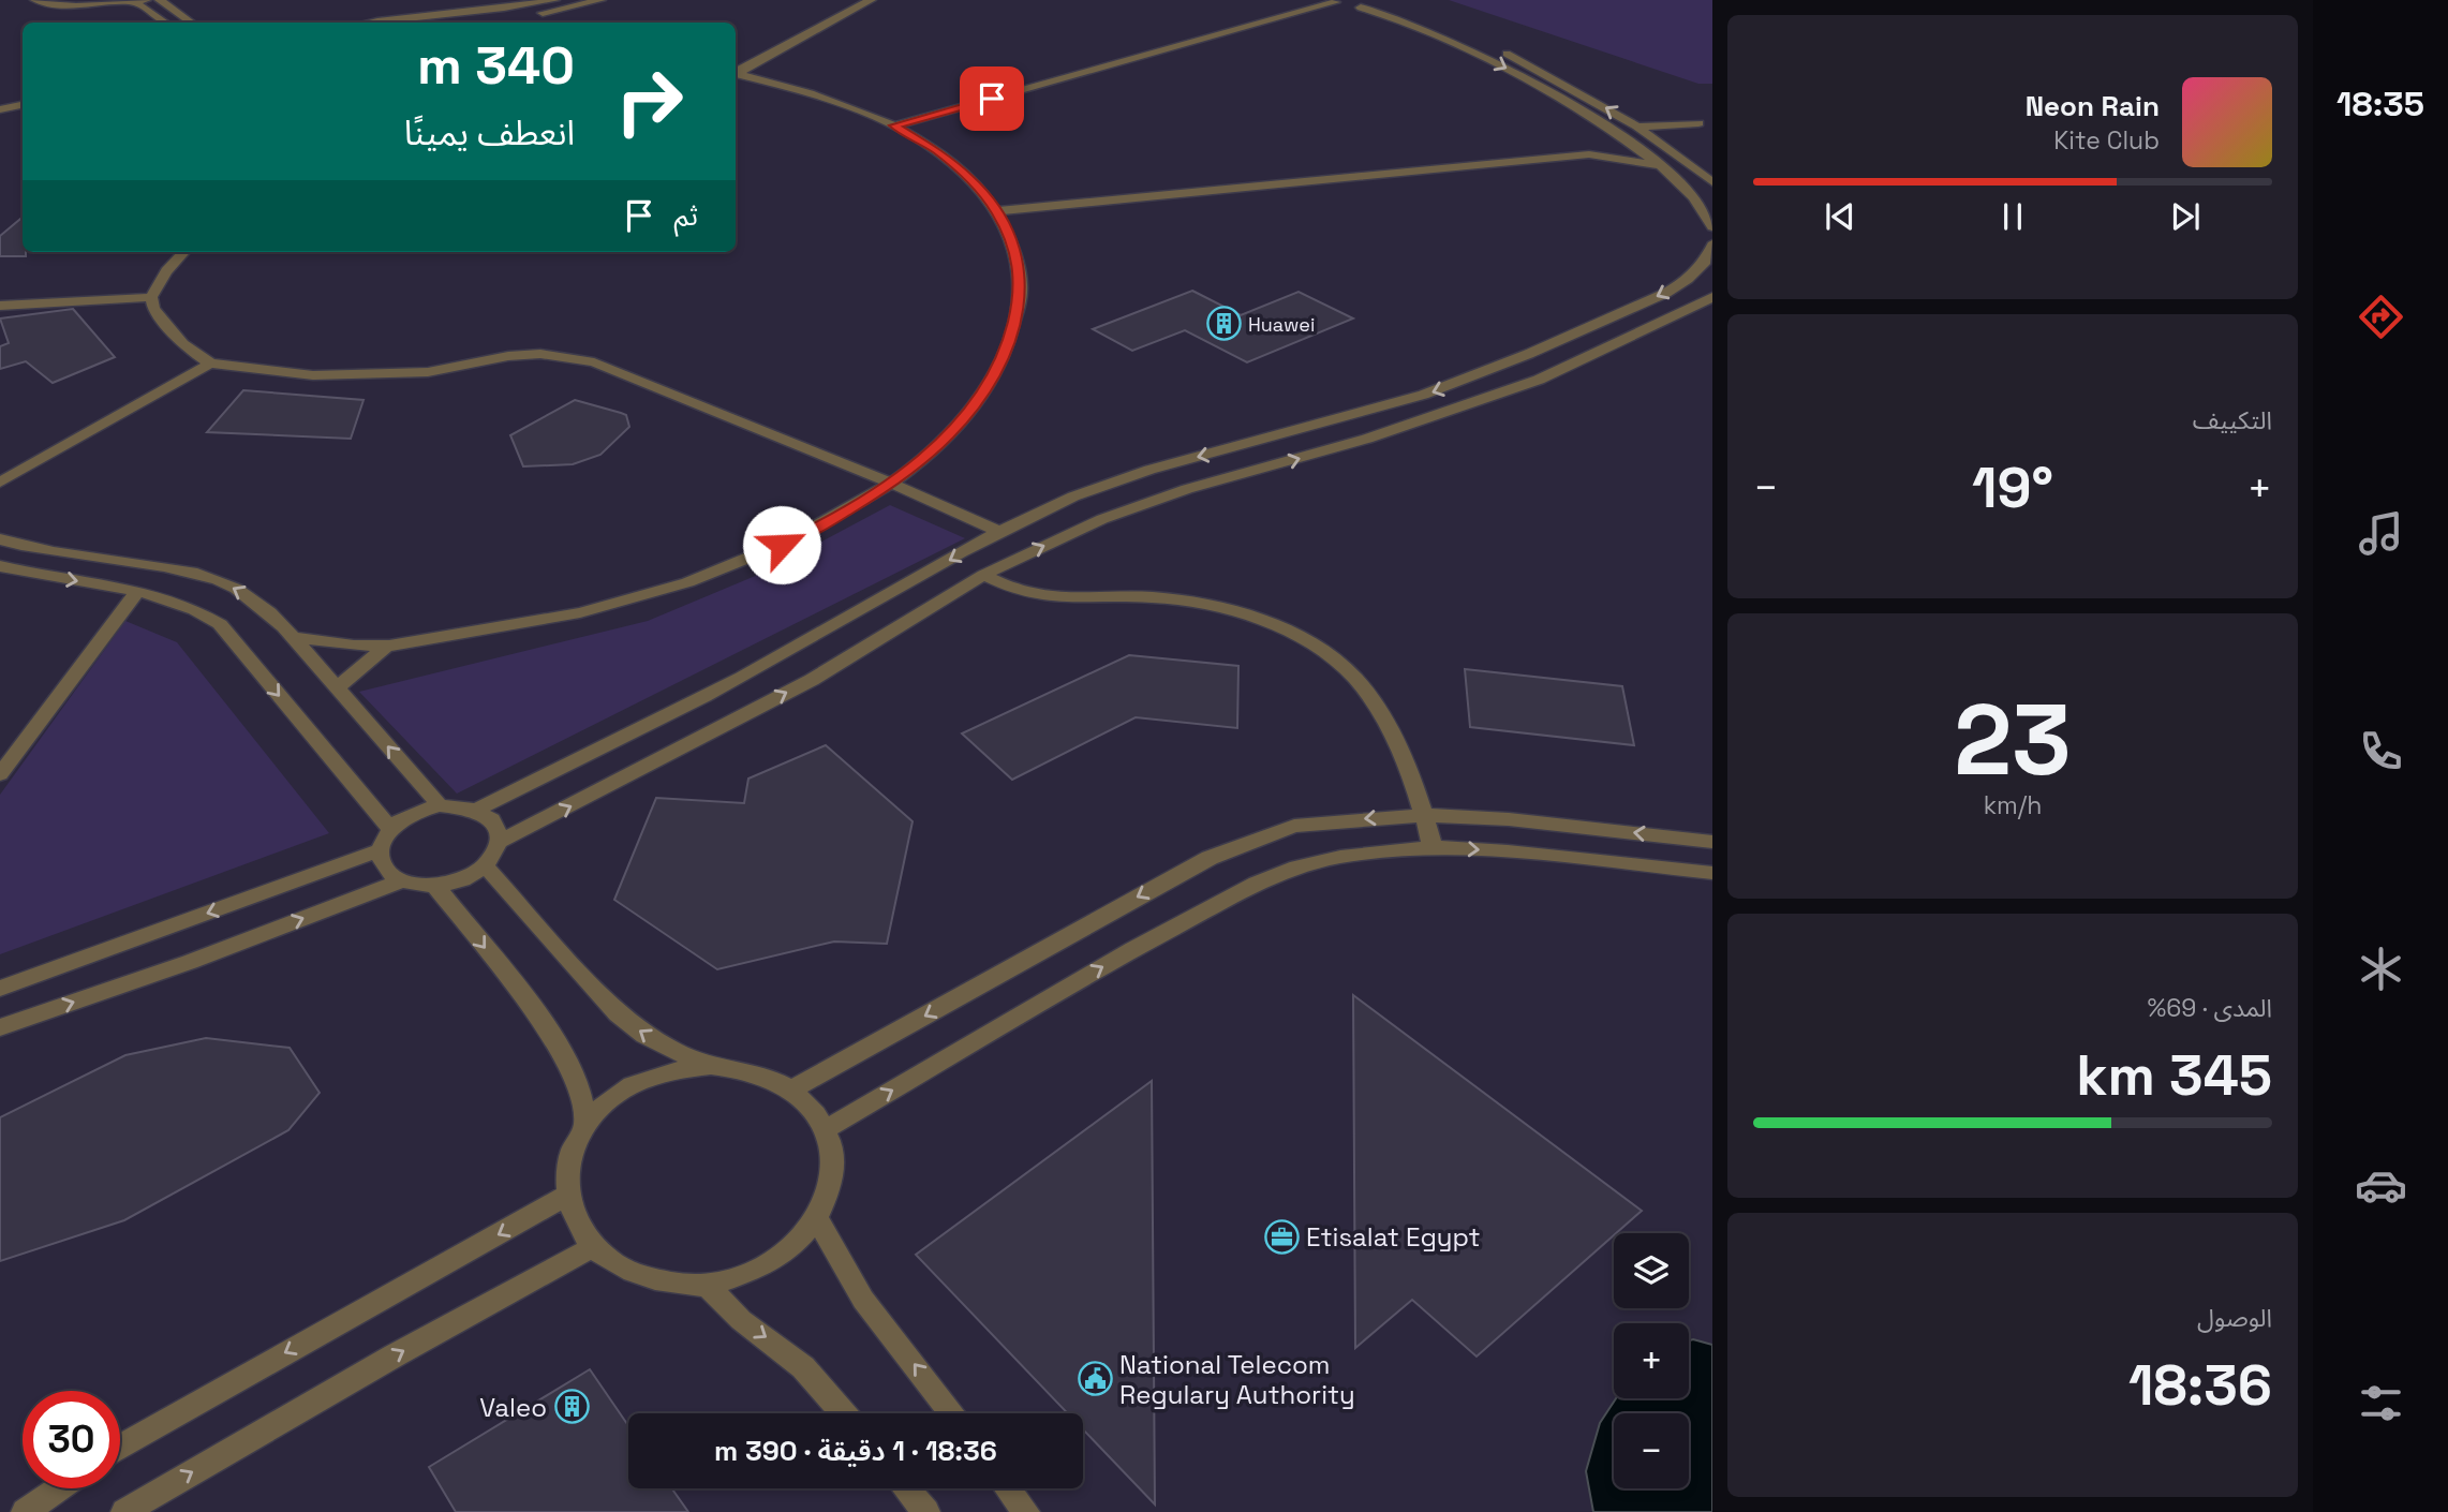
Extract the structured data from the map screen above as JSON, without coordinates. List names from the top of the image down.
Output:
{
  "places": {
    "building": ["Huawei", "Valeo"],
    "office": ["Etisalat Egypt"],
    "public building": ["National Telecom Regulary Authority"]
  },
  "page": {
    "tabs": "18:35",
    "turn": ["340 m", "انعطف يمينًا"],
    "song": ["Neon Rain", "Kite Club"],
    "then": "ثم",
    "tile": [
      "التكييف",
      ["23", "km/h"],
      ["المدى · 69%", "345 km"],
      ["الوصول", "18:36"]
    ],
    "heat": ["−", "19°", "+"],
    "map_buttons": ["+", "−"],
    "limit": "30",
    "trip": "18:36 · 1 دقيقة · 390 m"
  }
}
